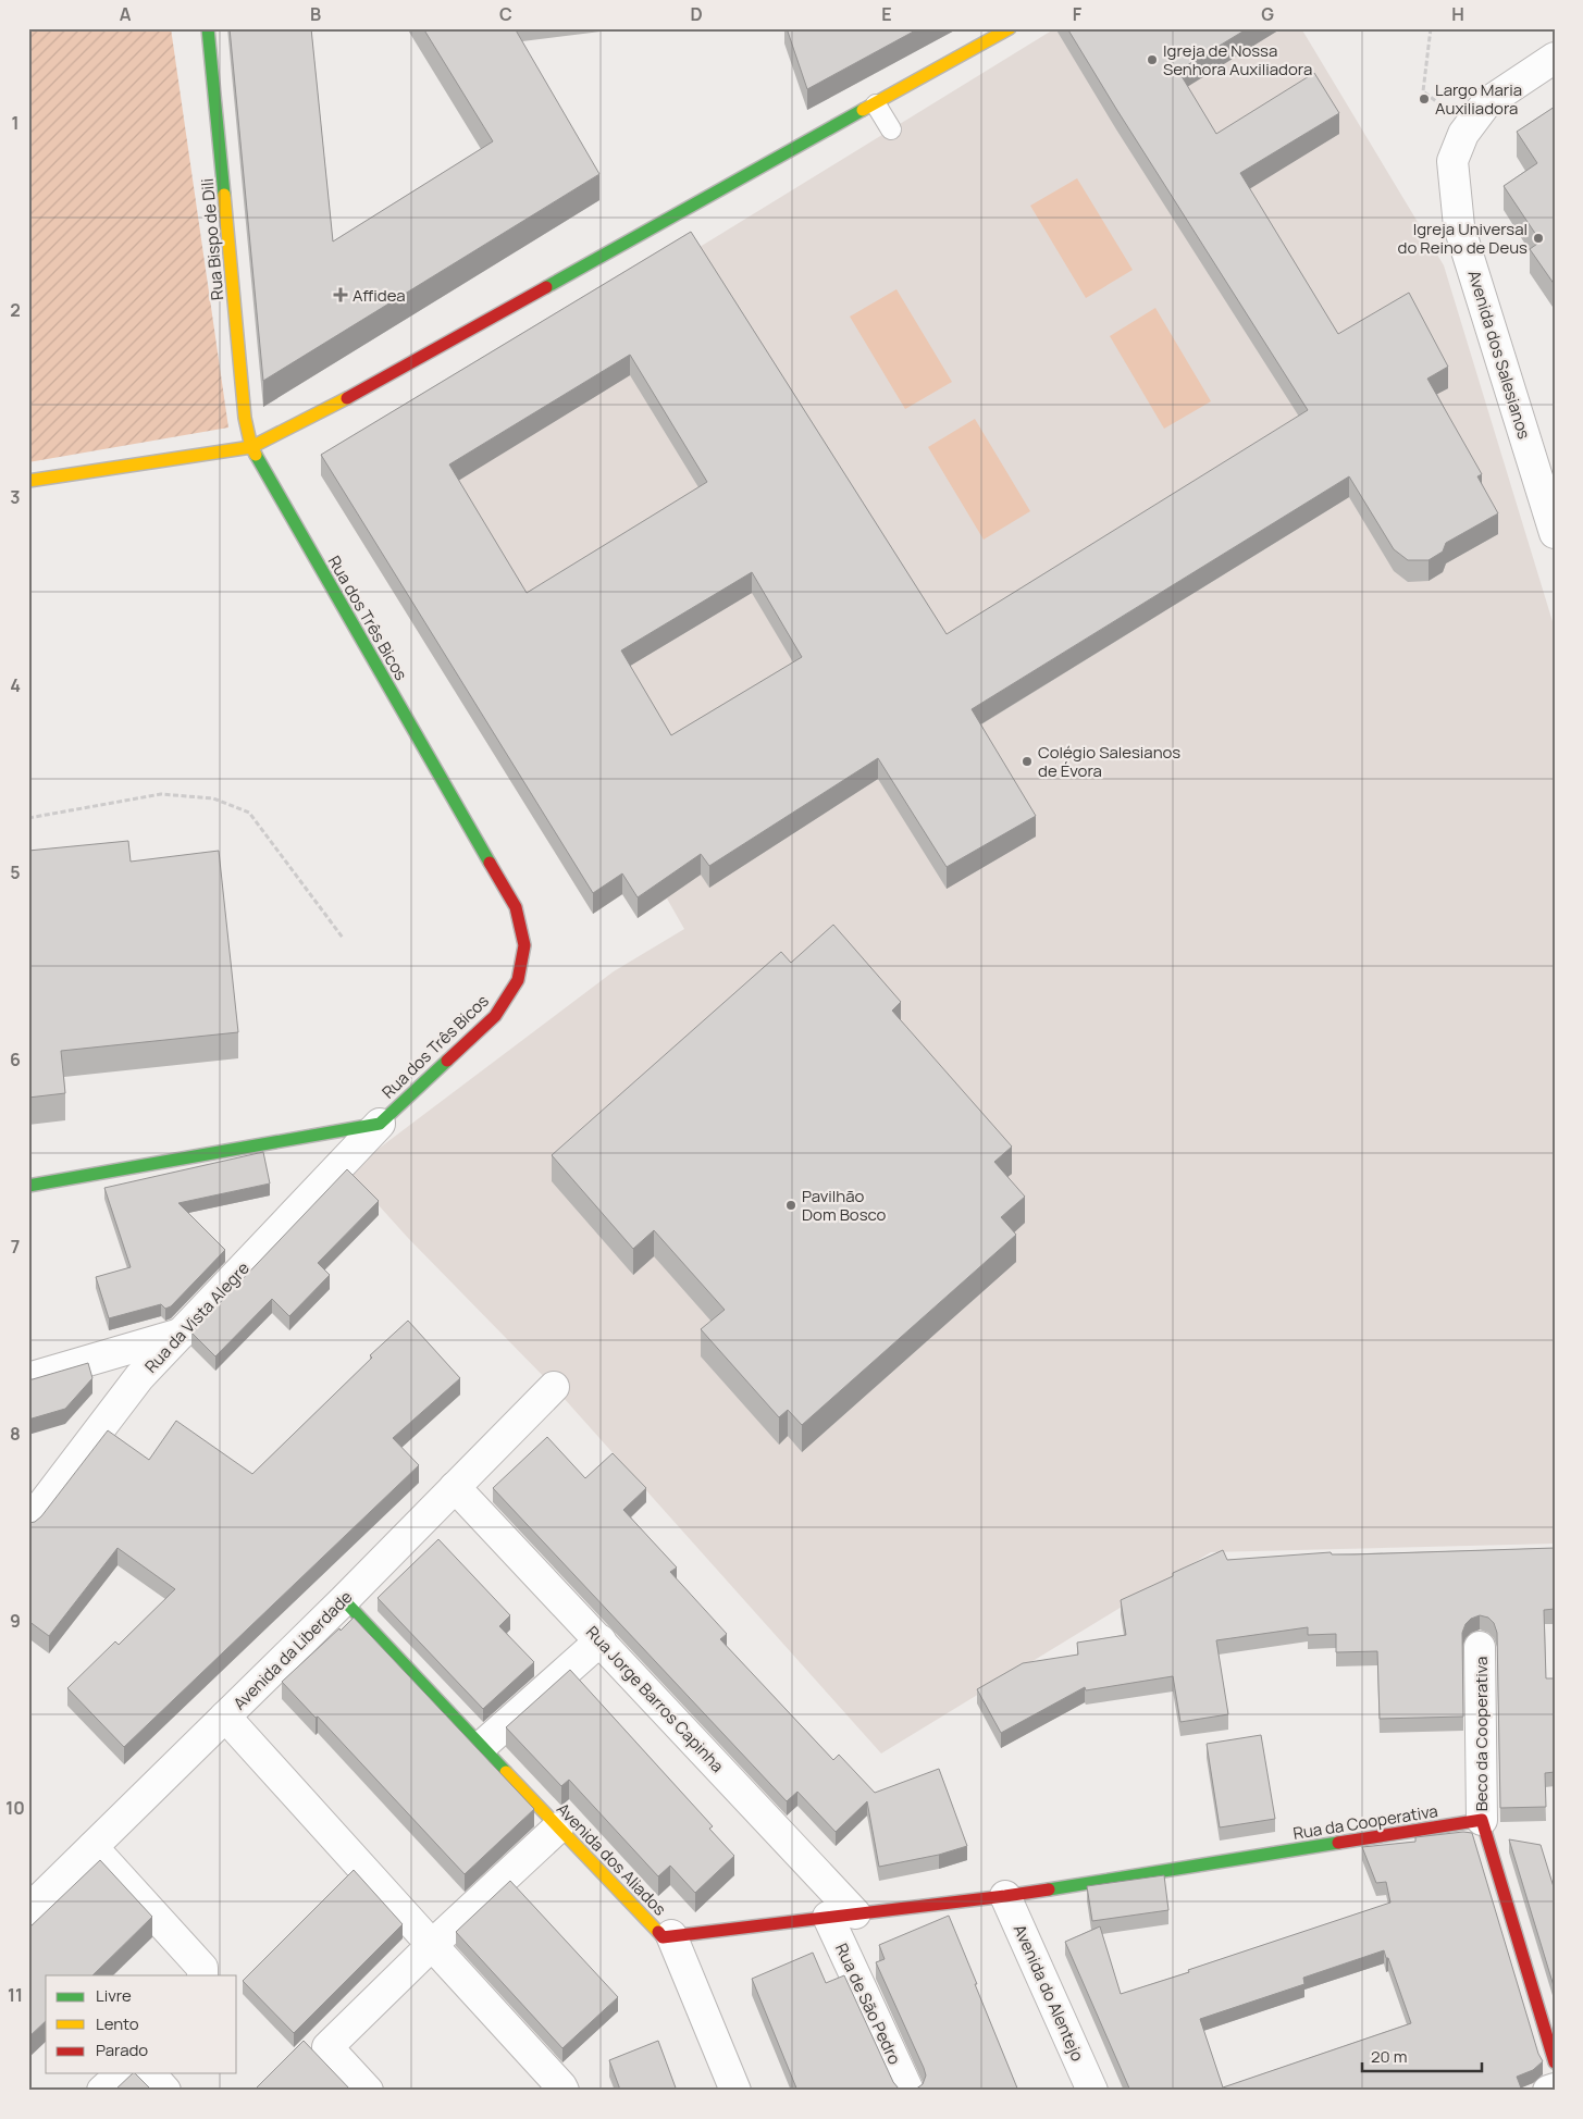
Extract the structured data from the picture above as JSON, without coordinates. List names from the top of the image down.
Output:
{
  "streets": {
    "street": [
      "Rua Bispo de Dili",
      "Avenida dos Salesianos",
      "Rua dos Três Bicos",
      "Rua da Vista Alegre",
      "Avenida da Liberdade",
      "Rua Jorge Barros Capinha",
      "Beco da Cooperativa",
      "Rua da Cooperativa",
      "Avenida dos Aliados",
      "Avenida do Alentejo",
      "Rua de São Pedro"
    ]
  },
  "crossings": [
    ["Rua Bispo de Dili", "Rua dos Três Bicos"],
    ["Rua dos Três Bicos", "Rua da Vista Alegre"],
    ["Avenida da Liberdade", "Rua Jorge Barros Capinha"],
    ["Avenida da Liberdade", "Avenida dos Aliados"],
    ["Rua Jorge Barros Capinha", "Avenida dos Aliados"],
    ["Rua Jorge Barros Capinha", "Rua de São Pedro"],
    ["Beco da Cooperativa", "Rua da Cooperativa"],
    ["Rua da Cooperativa", "Avenida dos Aliados"],
    ["Rua da Cooperativa", "Avenida do Alentejo"],
    ["Avenida dos Aliados", "Avenida do Alentejo"],
    ["Avenida dos Aliados", "Rua de São Pedro"]
  ],
  "places": {
    "other": [
      "Igreja de Nossa Senhora Auxiliadora",
      "Largo Maria Auxiliadora",
      "Igreja Universal do Reino de Deus",
      "Colégio Salesianos de Évora",
      "Pavilhão Dom Bosco"
    ],
    "health": ["Affidea"]
  },
  "legend": ["Livre", "Lento", "Parado"],
  "scale_bar": "20 m",
  "grid": {
    "columns": [
      "A",
      "B",
      "C",
      "D",
      "E",
      "F",
      "G",
      "H"
    ],
    "rows": [
      "1",
      "2",
      "3",
      "4",
      "5",
      "6",
      "7",
      "8",
      "9",
      "10",
      "11"
    ]
  }
}
